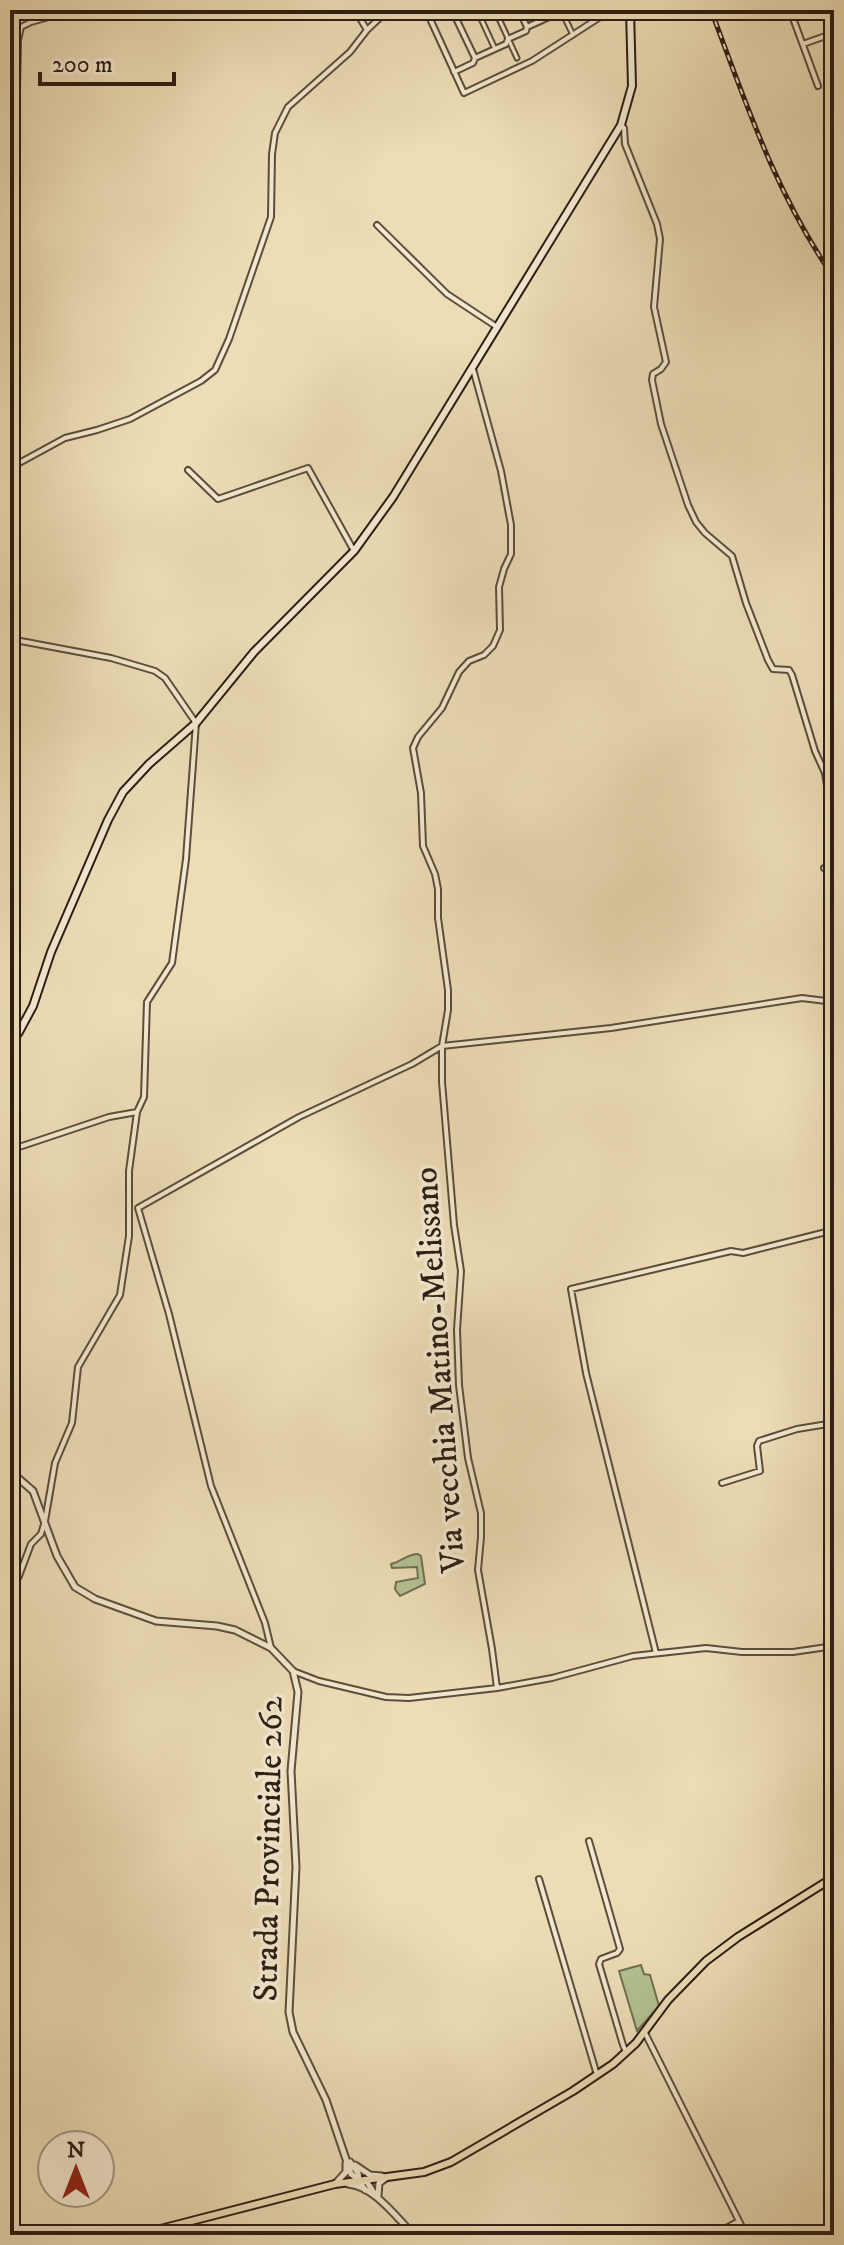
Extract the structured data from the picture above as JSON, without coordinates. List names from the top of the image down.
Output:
{
  "streets": {
    "street": ["Via vecchia Matino-Melissano", "Strada Provinciale 262"]
  },
  "scale_bar": "200 m",
  "north": "top"
}
